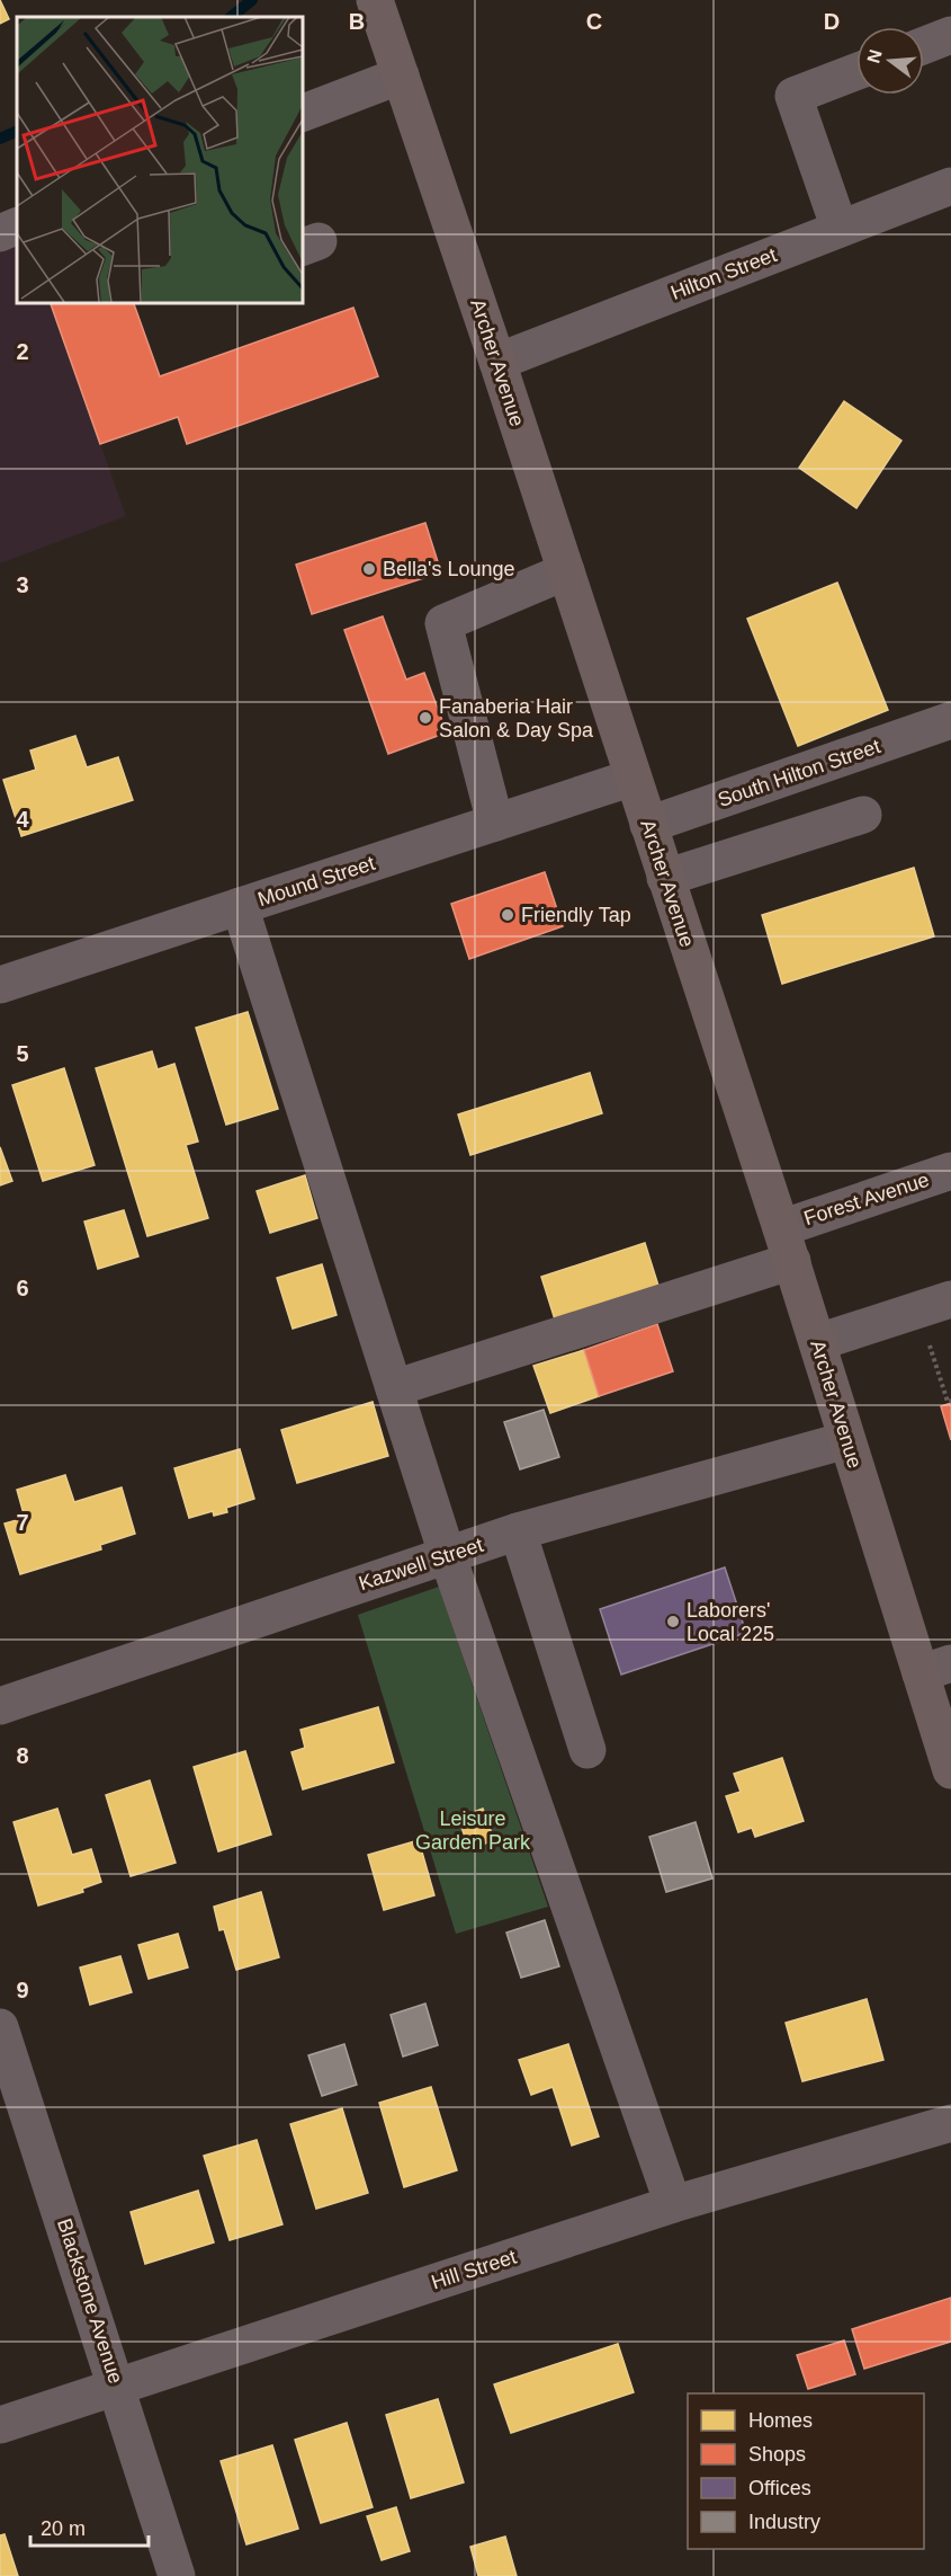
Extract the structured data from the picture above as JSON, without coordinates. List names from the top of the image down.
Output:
{
  "streets": {
    "main road": ["Archer Avenue"],
    "street": [
      "Hilton Street",
      "South Hilton Street",
      "Mound Street",
      "Forest Avenue",
      "Kazwell Street",
      "Hill Street",
      "Blackstone Avenue"
    ]
  },
  "crossings": [
    ["Hilton Street", "Archer Avenue"],
    ["Archer Avenue", "South Hilton Street"],
    ["Archer Avenue", "Mound Street"],
    ["Archer Avenue", "Forest Avenue"],
    ["Archer Avenue", "Kazwell Street"],
    ["Hill Street", "Blackstone Avenue"]
  ],
  "parks": ["Leisure Garden Park"],
  "places": [
    "Bella's Lounge",
    "Fanaberia Hair Salon & Day Spa",
    "Friendly Tap",
    "Laborers' Local 225"
  ],
  "legend": [
    "Homes",
    "Shops",
    "Offices",
    "Industry"
  ],
  "scale_bar": "20 m",
  "north": "left",
  "grid": {
    "columns": ["B", "C", "D"],
    "rows": [
      "2",
      "3",
      "4",
      "5",
      "6",
      "7",
      "8",
      "9"
    ]
  }
}
